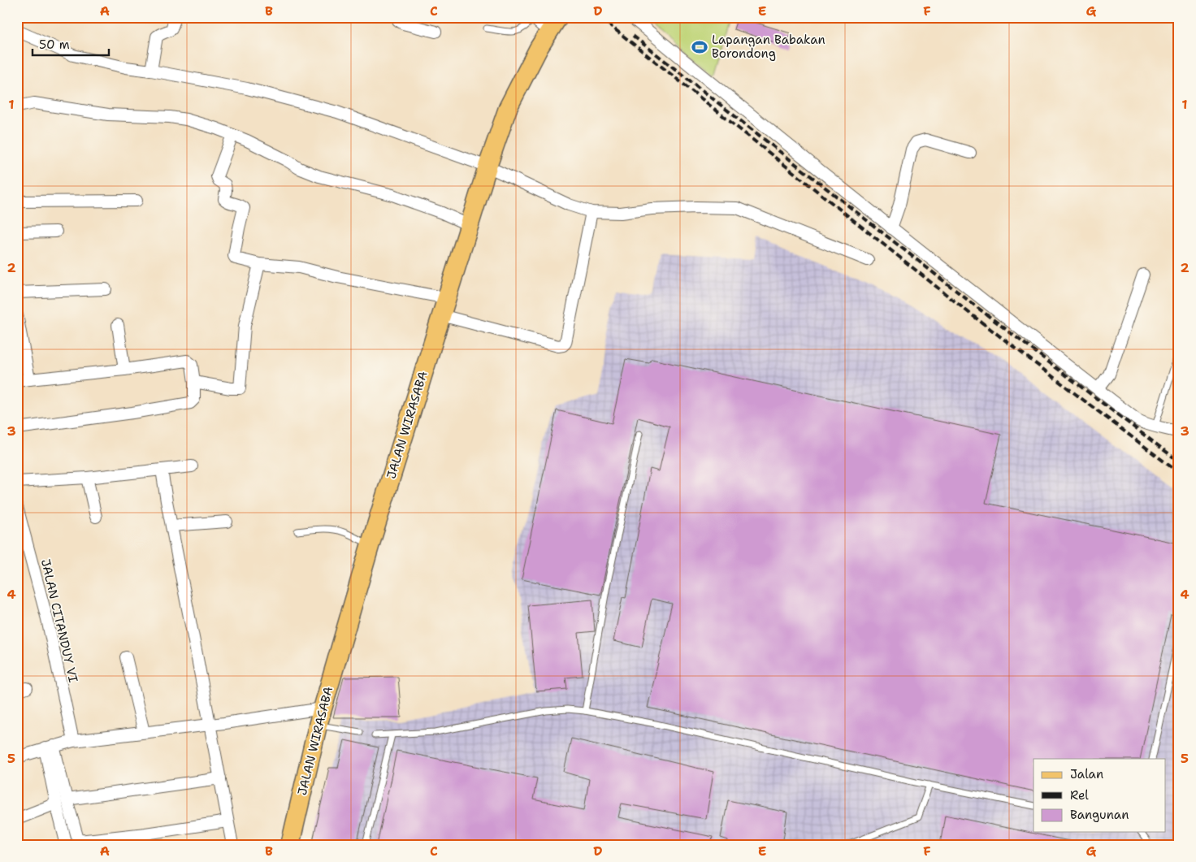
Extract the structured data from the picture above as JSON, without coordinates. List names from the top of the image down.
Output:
{
  "streets": {
    "main road": ["JALAN WIRASABA"],
    "street": ["JALAN CITANDUY VI"]
  },
  "places": {
    "sports": ["Lapangan Babakan Borondong"]
  },
  "legend": ["Jalan", "Rel", "Bangunan"],
  "scale_bar": "50 m",
  "grid": {
    "columns": [
      "A",
      "B",
      "C",
      "D",
      "E",
      "F",
      "G"
    ],
    "rows": [
      "1",
      "2",
      "3",
      "4",
      "5"
    ]
  }
}
